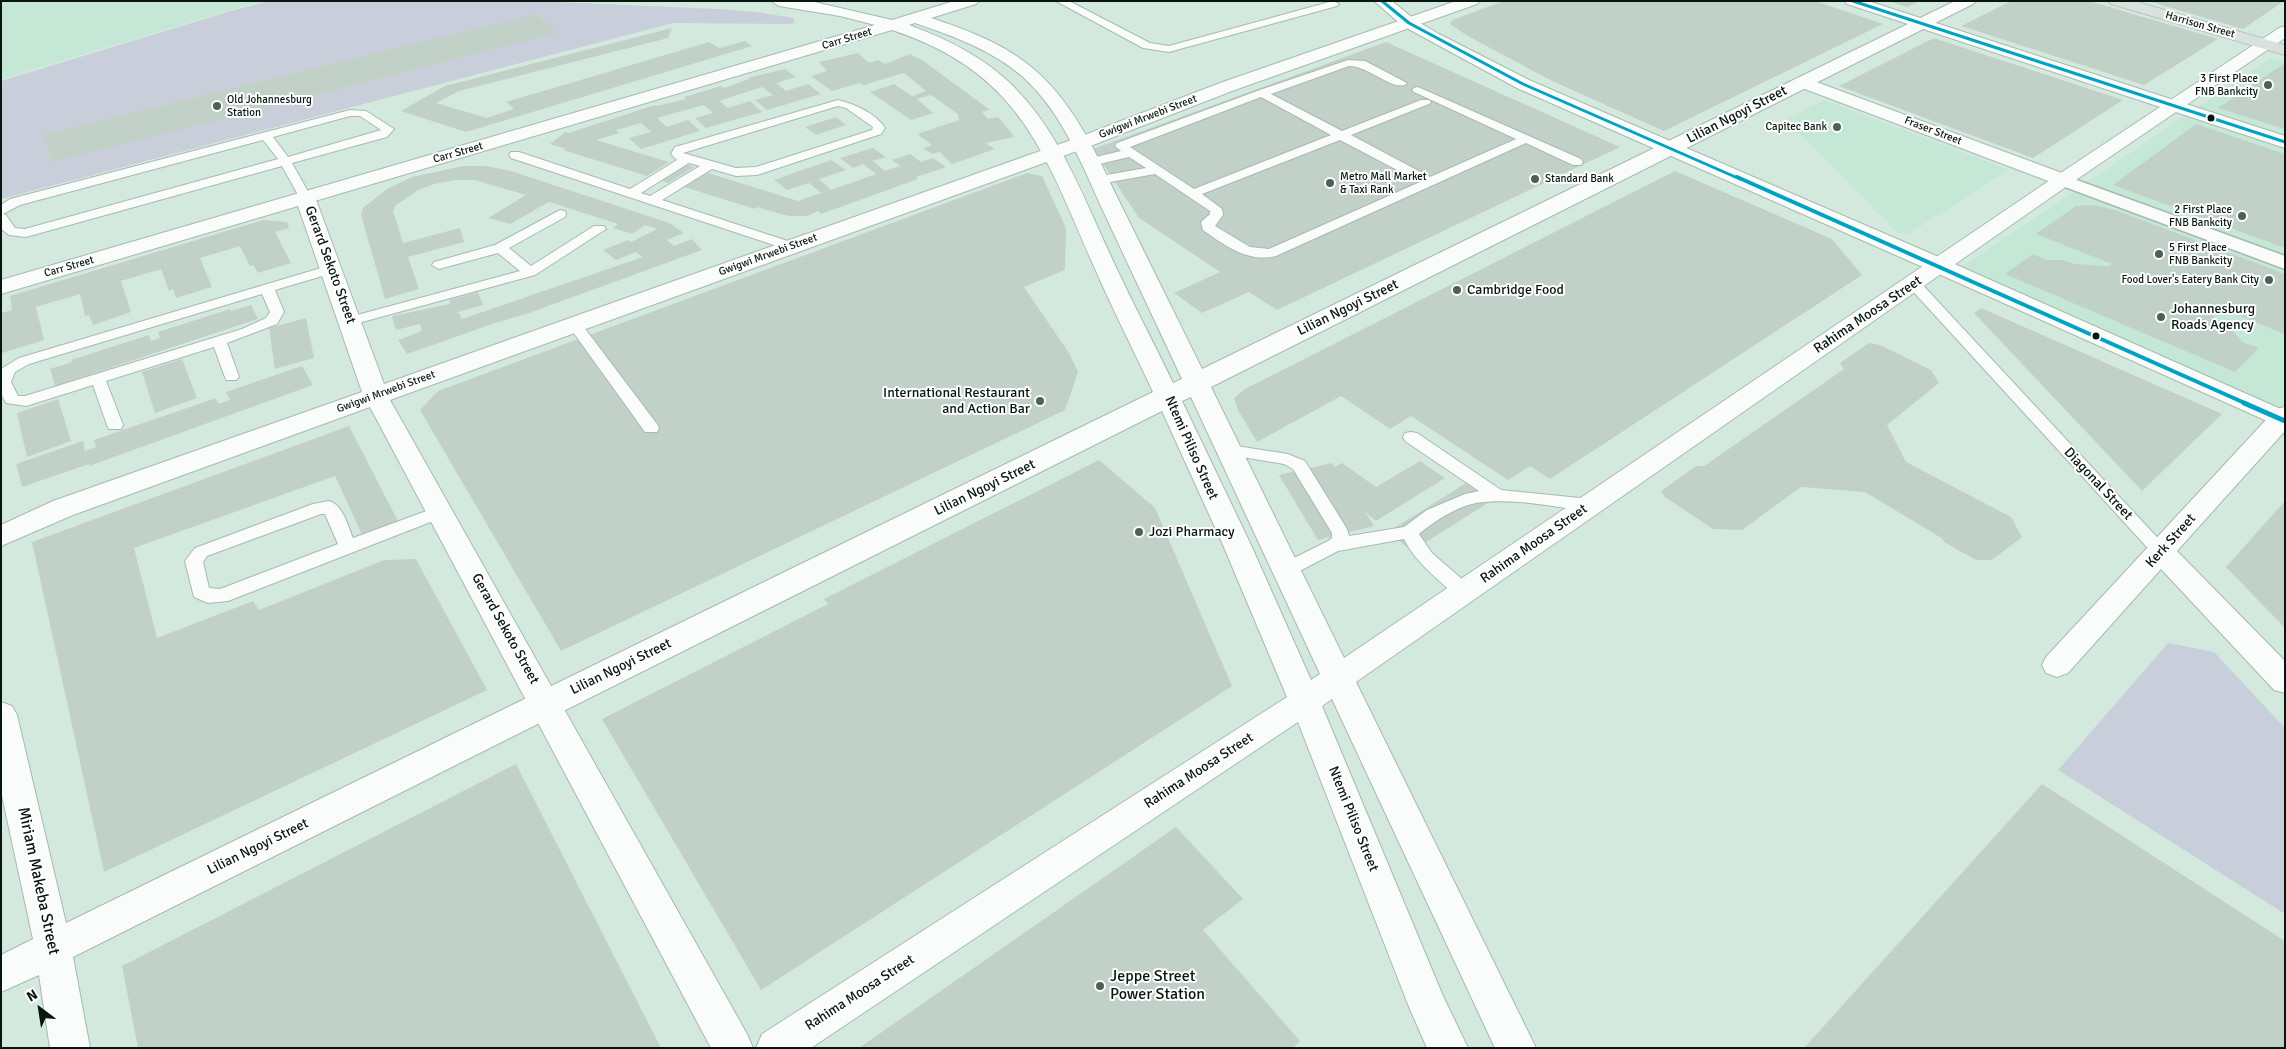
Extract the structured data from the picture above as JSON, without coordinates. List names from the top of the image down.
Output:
{
  "streets": {
    "main road": ["Harrison Street"],
    "street": [
      "Carr Street",
      "Lilian Ngoyi Street",
      "Gwigwi Mrwebi Street",
      "Fraser Street",
      "Gerard Sekoto Street",
      "Rahima Moosa Street",
      "Ntemi Piliso Street",
      "Diagonal Street",
      "Kerk Street",
      "Miriam Makeba Street"
    ]
  },
  "crossings": [
    ["Harrison Street", "Rahima Moosa Street"],
    ["Carr Street", "Gerard Sekoto Street"],
    ["Carr Street", "Ntemi Piliso Street"],
    ["Lilian Ngoyi Street", "Fraser Street"],
    ["Lilian Ngoyi Street", "Gerard Sekoto Street"],
    ["Lilian Ngoyi Street", "Ntemi Piliso Street"],
    ["Lilian Ngoyi Street", "Miriam Makeba Street"],
    ["Gwigwi Mrwebi Street", "Gerard Sekoto Street"],
    ["Gwigwi Mrwebi Street", "Ntemi Piliso Street"],
    ["Fraser Street", "Rahima Moosa Street"],
    ["Rahima Moosa Street", "Ntemi Piliso Street"],
    ["Rahima Moosa Street", "Diagonal Street"],
    ["Diagonal Street", "Kerk Street"]
  ],
  "places": [
    "3 First Place FNB Bankcity",
    "Old Johannesburg Station",
    "Capitec Bank",
    "Standard Bank",
    "Metro Mall Market & Taxi Rank",
    "2 First Place FNB Bankcity",
    "5 First Place FNB Bankcity",
    "Food Lover's Eatery Bank City",
    "Cambridge Food",
    "Johannesburg Roads Agency",
    "International Restaurant and Action Bar",
    "Jozi Pharmacy",
    "Jeppe Street Power Station"
  ],
  "north": "top left"
}
